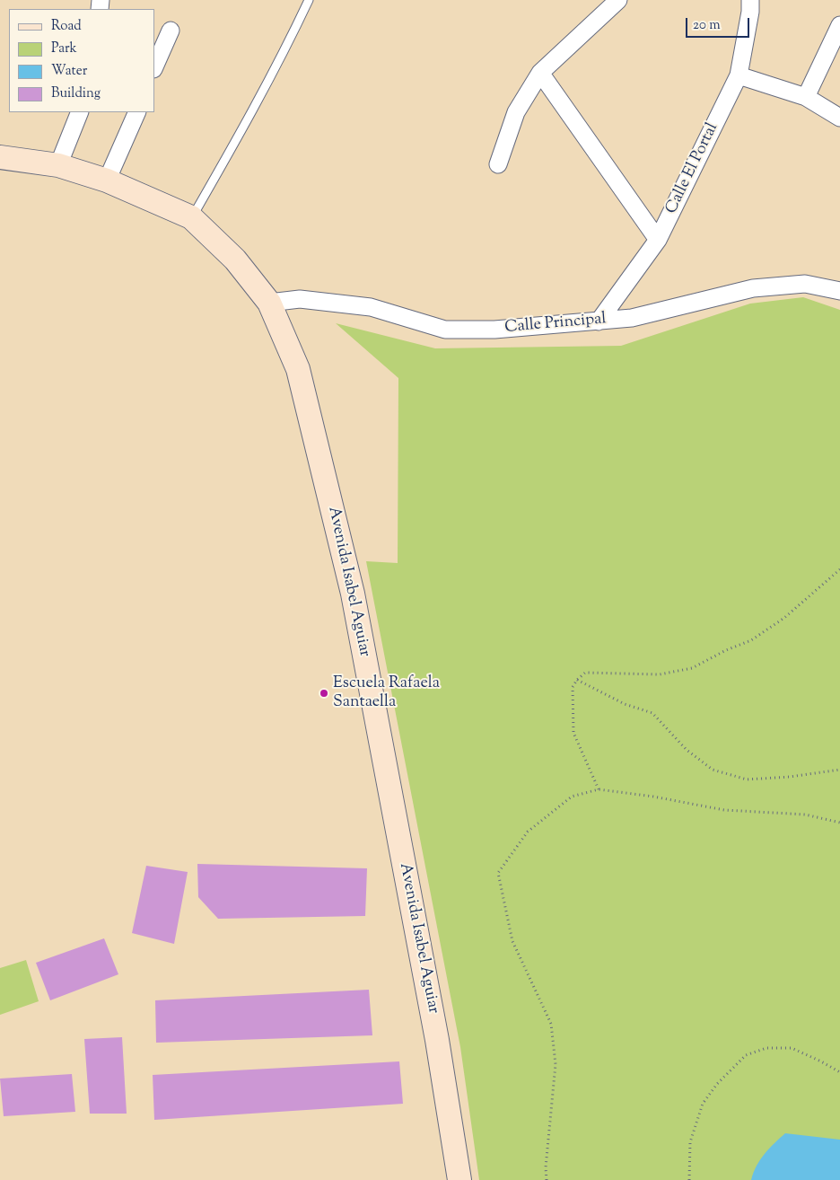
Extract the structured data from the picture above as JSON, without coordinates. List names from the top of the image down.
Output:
{
  "streets": {
    "main road": ["Avenida Isabel Aguiar"],
    "street": ["Calle El Portal", "Calle Principal"]
  },
  "crossings": [
    ["Calle El Portal", "Calle Principal"],
    ["Calle Principal", "Avenida Isabel Aguiar"]
  ],
  "places": ["Escuela Rafaela Santaella"],
  "legend": [
    "Road",
    "Park",
    "Water",
    "Building"
  ],
  "scale_bar": "20 m"
}
